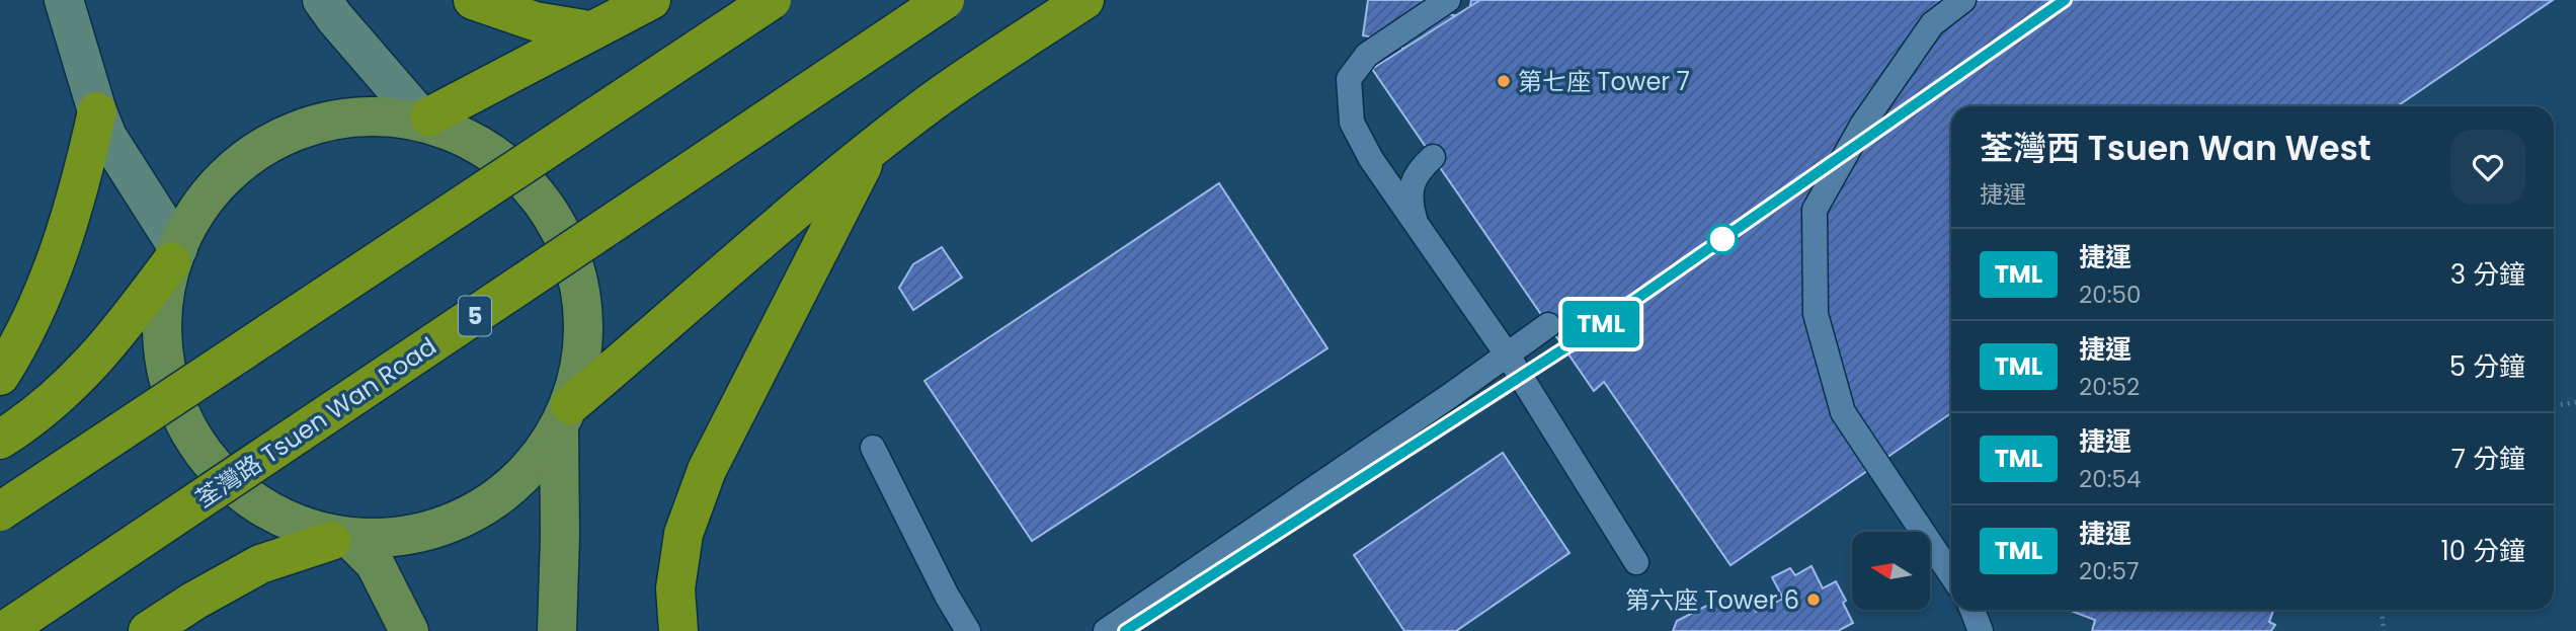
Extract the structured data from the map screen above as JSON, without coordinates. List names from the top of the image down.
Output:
{
  "streets": {
    "highway": ["5", "荃灣路 Tsuen Wan Road"]
  },
  "places": ["第七座 Tower 7", "第六座 Tower 6"],
  "lines": ["metro line TML"],
  "north": "left",
  "page": {
    "on_map": "TML",
    "heading": ["荃灣西 Tsuen Wan West", "捷運"],
    "list": [
      {
        "mark": "TML",
        "name": "捷運",
        "note": "20:50",
        "value": "3 分鐘"
      },
      {
        "mark": "TML",
        "name": "捷運",
        "note": "20:52",
        "value": "5 分鐘"
      },
      {
        "mark": "TML",
        "name": "捷運",
        "note": "20:54",
        "value": "7 分鐘"
      },
      {
        "mark": "TML",
        "name": "捷運",
        "note": "20:57",
        "value": "10 分鐘"
      }
    ]
  }
}
